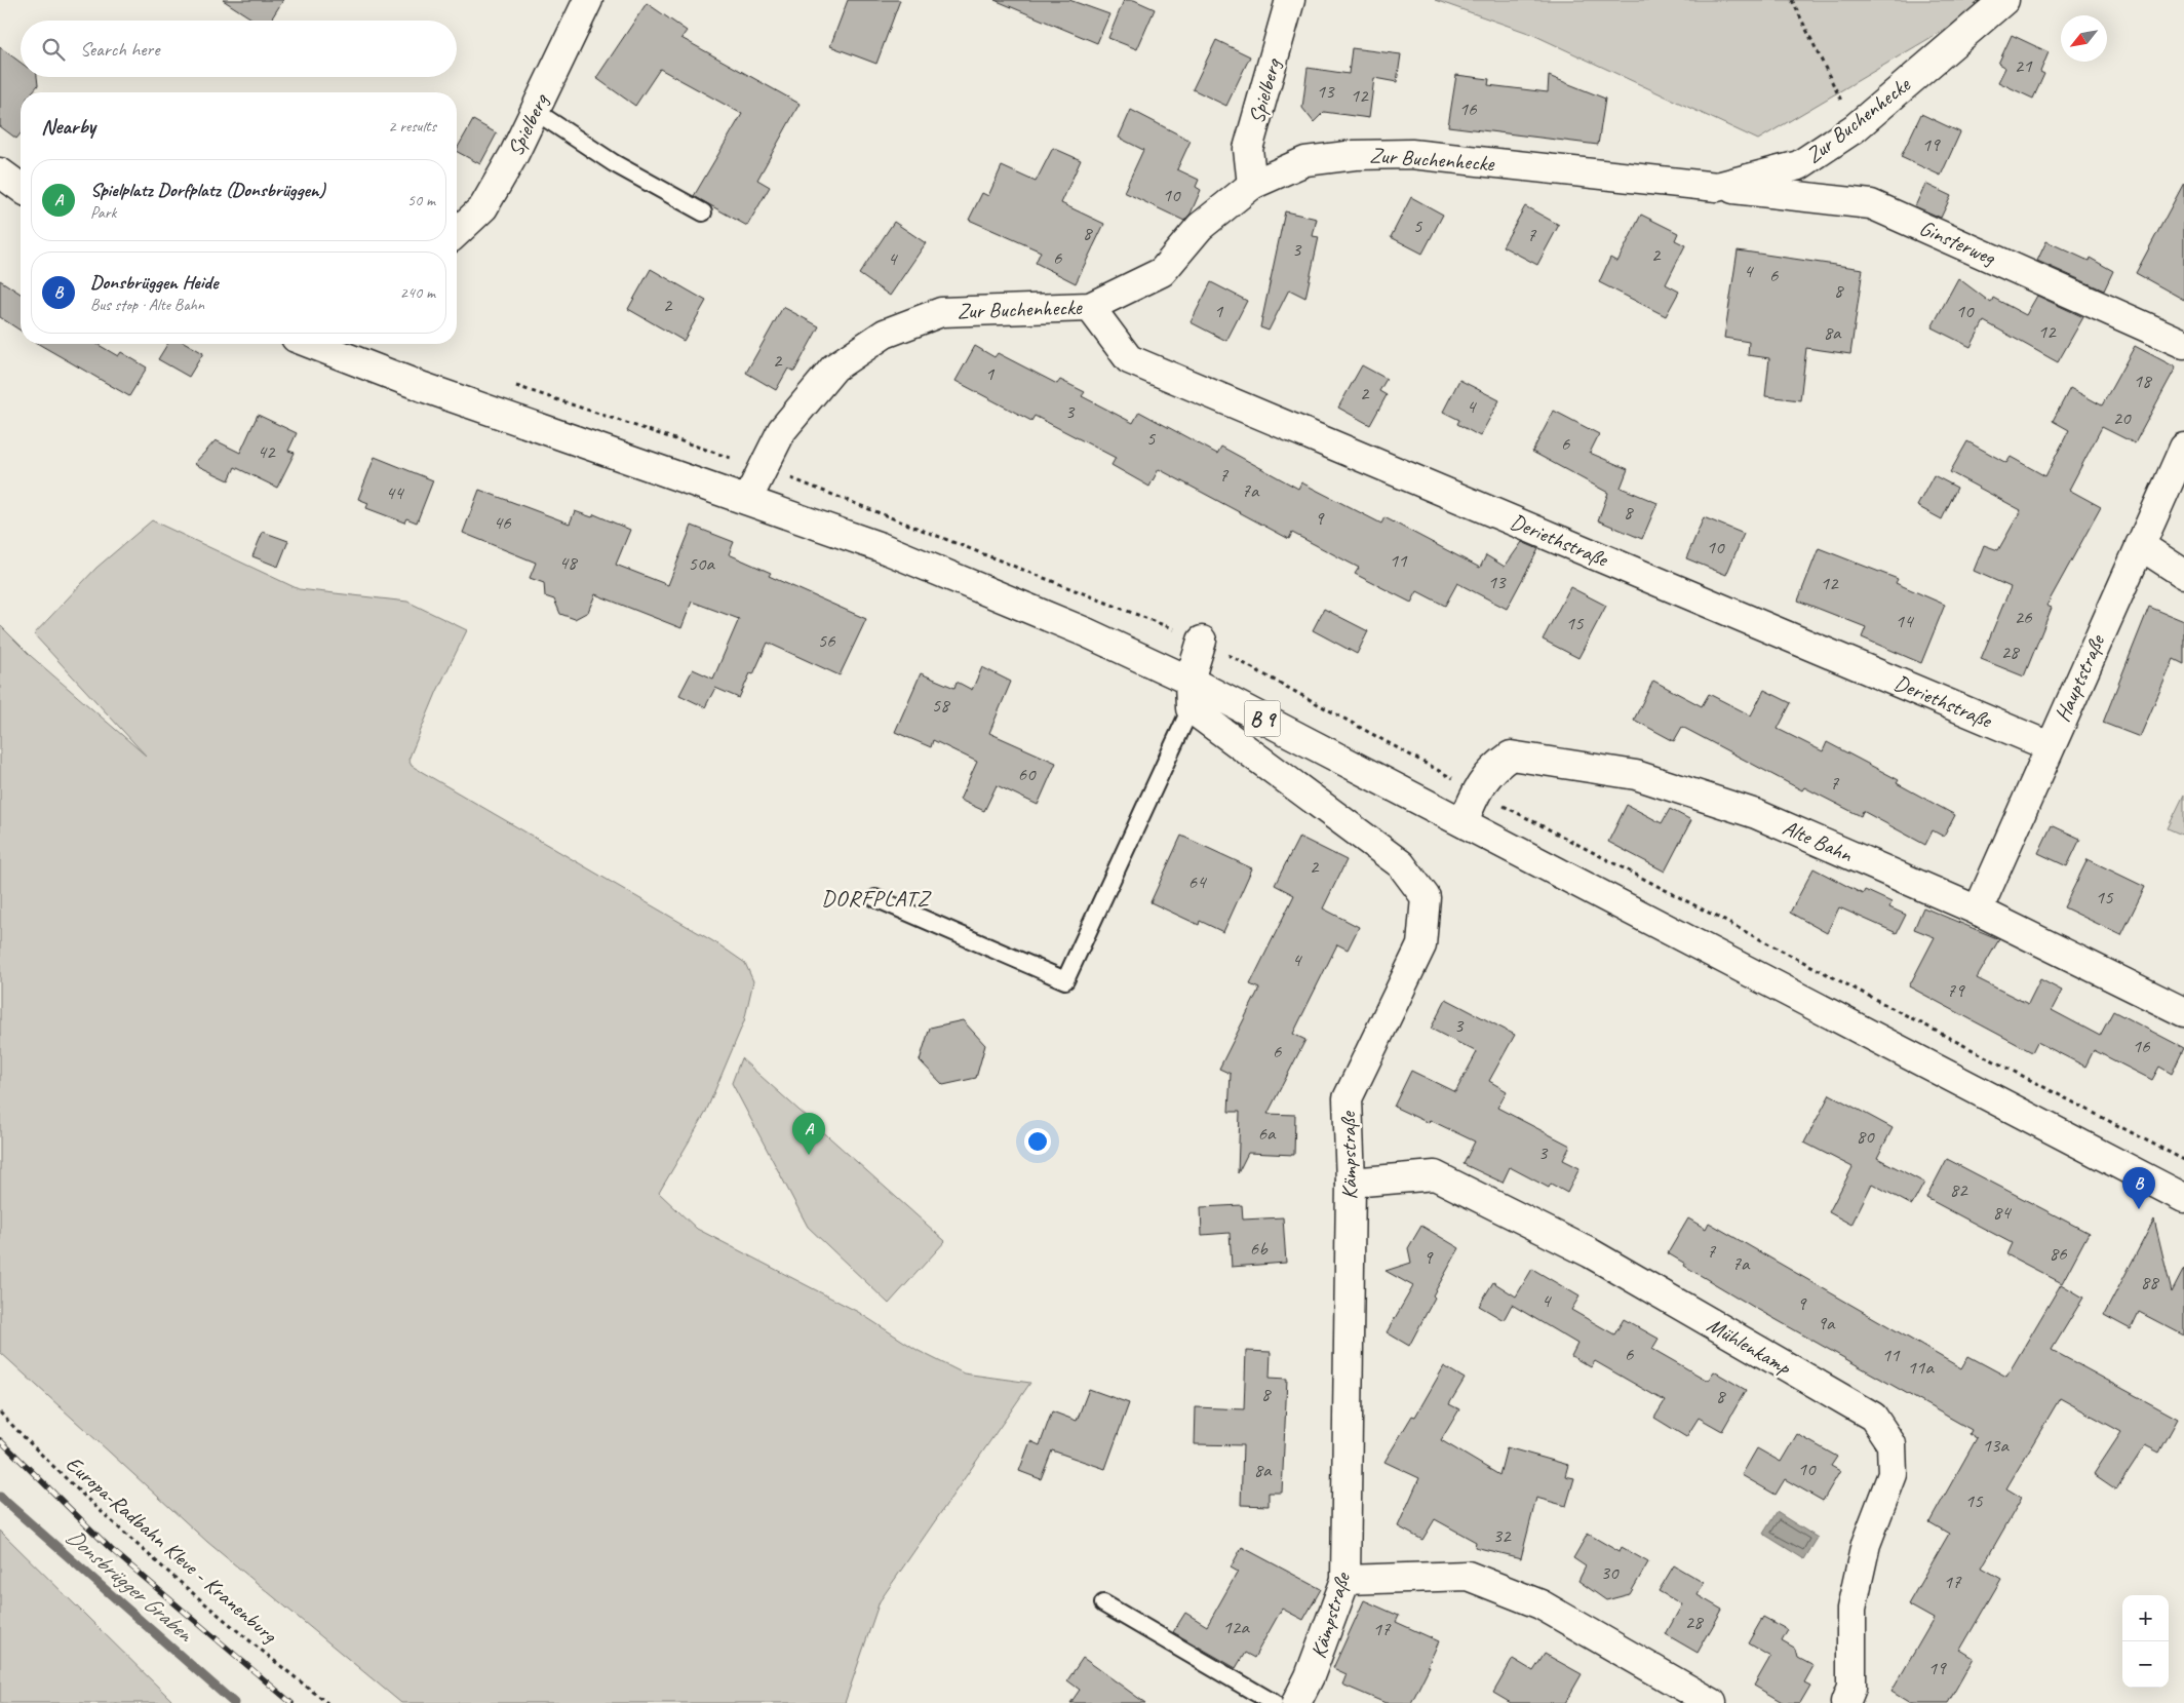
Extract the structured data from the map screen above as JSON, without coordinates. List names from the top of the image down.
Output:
{
  "streets": {
    "street": [
      "Spielberg",
      "Zur Buchenhecke",
      "Ginsterweg",
      "Deriethstraße",
      "Hauptstraße",
      "B 9",
      "Alte Bahn",
      "Kämpstraße",
      "Mühlenkamp"
    ],
    "path": ["Europa-Radbahn Kleve - Kranenburg"]
  },
  "crossings": [
    ["Spielberg", "Zur Buchenhecke"],
    ["Zur Buchenhecke", "Ginsterweg"],
    ["Zur Buchenhecke", "Deriethstraße"],
    ["Zur Buchenhecke", "B 9"],
    ["Deriethstraße", "Hauptstraße"],
    ["Hauptstraße", "Alte Bahn"],
    ["B 9", "Alte Bahn"],
    ["Kämpstraße", "Mühlenkamp"]
  ],
  "districts": ["DORFPLATZ"],
  "water": ["Donsbrügger Graben"],
  "house_numbers": [
    "21",
    "13",
    "12",
    "16",
    "19",
    "10",
    "5",
    "8",
    "7",
    "3",
    "2",
    "6",
    "4",
    "4",
    "6",
    "8",
    "2",
    "1",
    "10",
    "12",
    "8a",
    "2",
    "1",
    "18",
    "2",
    "4",
    "3",
    "20",
    "5",
    "6",
    "42",
    "7",
    "7a",
    "44",
    "8",
    "9",
    "46",
    "10",
    "11",
    "48",
    "50a",
    "13",
    "12",
    "26",
    "14",
    "15",
    "56",
    "28",
    "58",
    "60",
    "7",
    "2",
    "64",
    "15",
    "4",
    "79",
    "3",
    "16",
    "6",
    "6a",
    "80",
    "3",
    "82",
    "84",
    "6b",
    "7",
    "86",
    "9",
    "7a",
    "88",
    "4",
    "9",
    "9a",
    "6",
    "11",
    "11a",
    "8",
    "8",
    "13a",
    "10",
    "8a",
    "15",
    "32",
    "30",
    "17",
    "28",
    "12a",
    "17",
    "19"
  ],
  "north": "bottom left",
  "page": {
    "search": "Search here",
    "heading": ["Nearby", "2 results"],
    "list": [
      {
        "mark": "A",
        "name": "Spielplatz Dorfplatz (Donsbrüggen)",
        "note": "Park",
        "value": "50 m"
      },
      {
        "mark": "B",
        "name": "Donsbrüggen Heide",
        "note": "Bus stop · Alte Bahn",
        "value": "240 m"
      }
    ],
    "pins": ["A", "B"],
    "map_buttons": ["+", "−"]
  }
}
